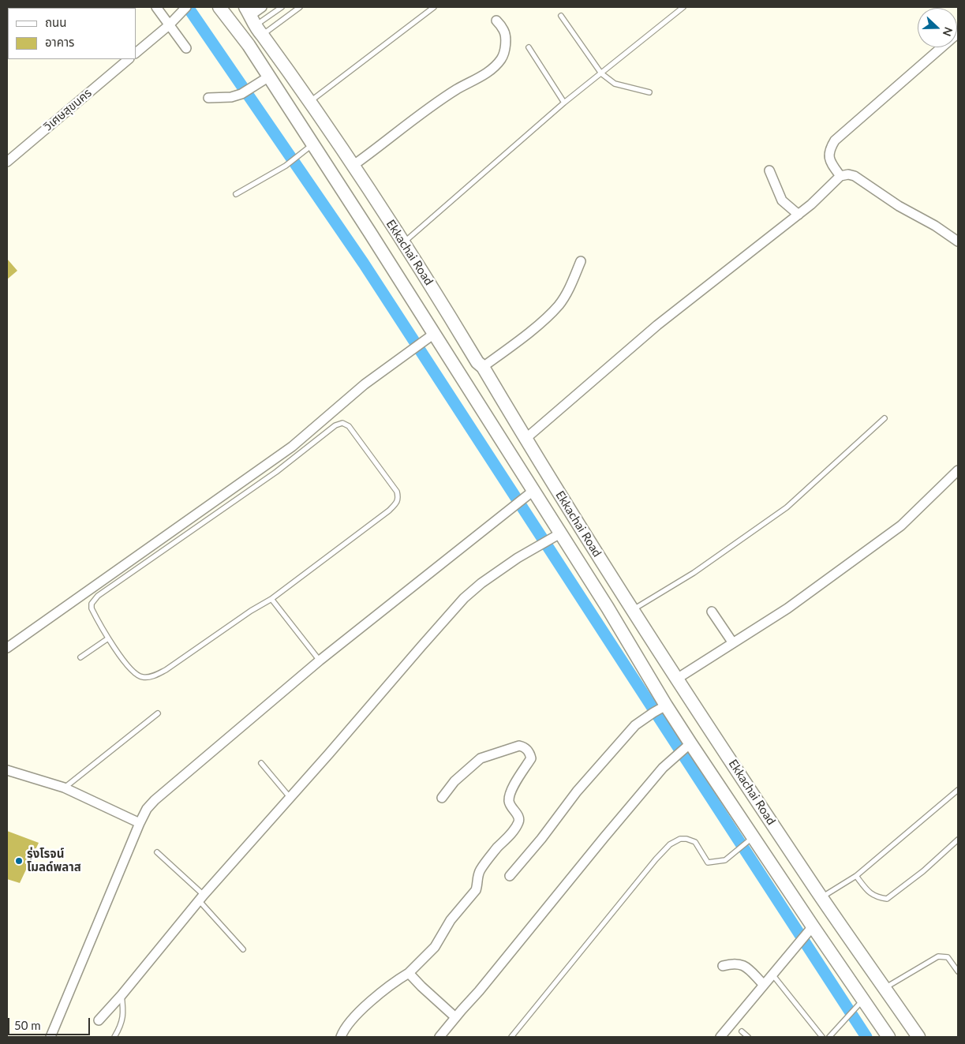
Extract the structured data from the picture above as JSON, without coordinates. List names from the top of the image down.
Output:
{
  "streets": {
    "main road": ["Ekkachai Road"],
    "street": ["วิเศษสุขนคร"]
  },
  "places": ["รุ่งโรจน์ โมลด์พลาส"],
  "legend": ["ถนน", "อาคาร"],
  "scale_bar": "50 m",
  "north": "right"
}
